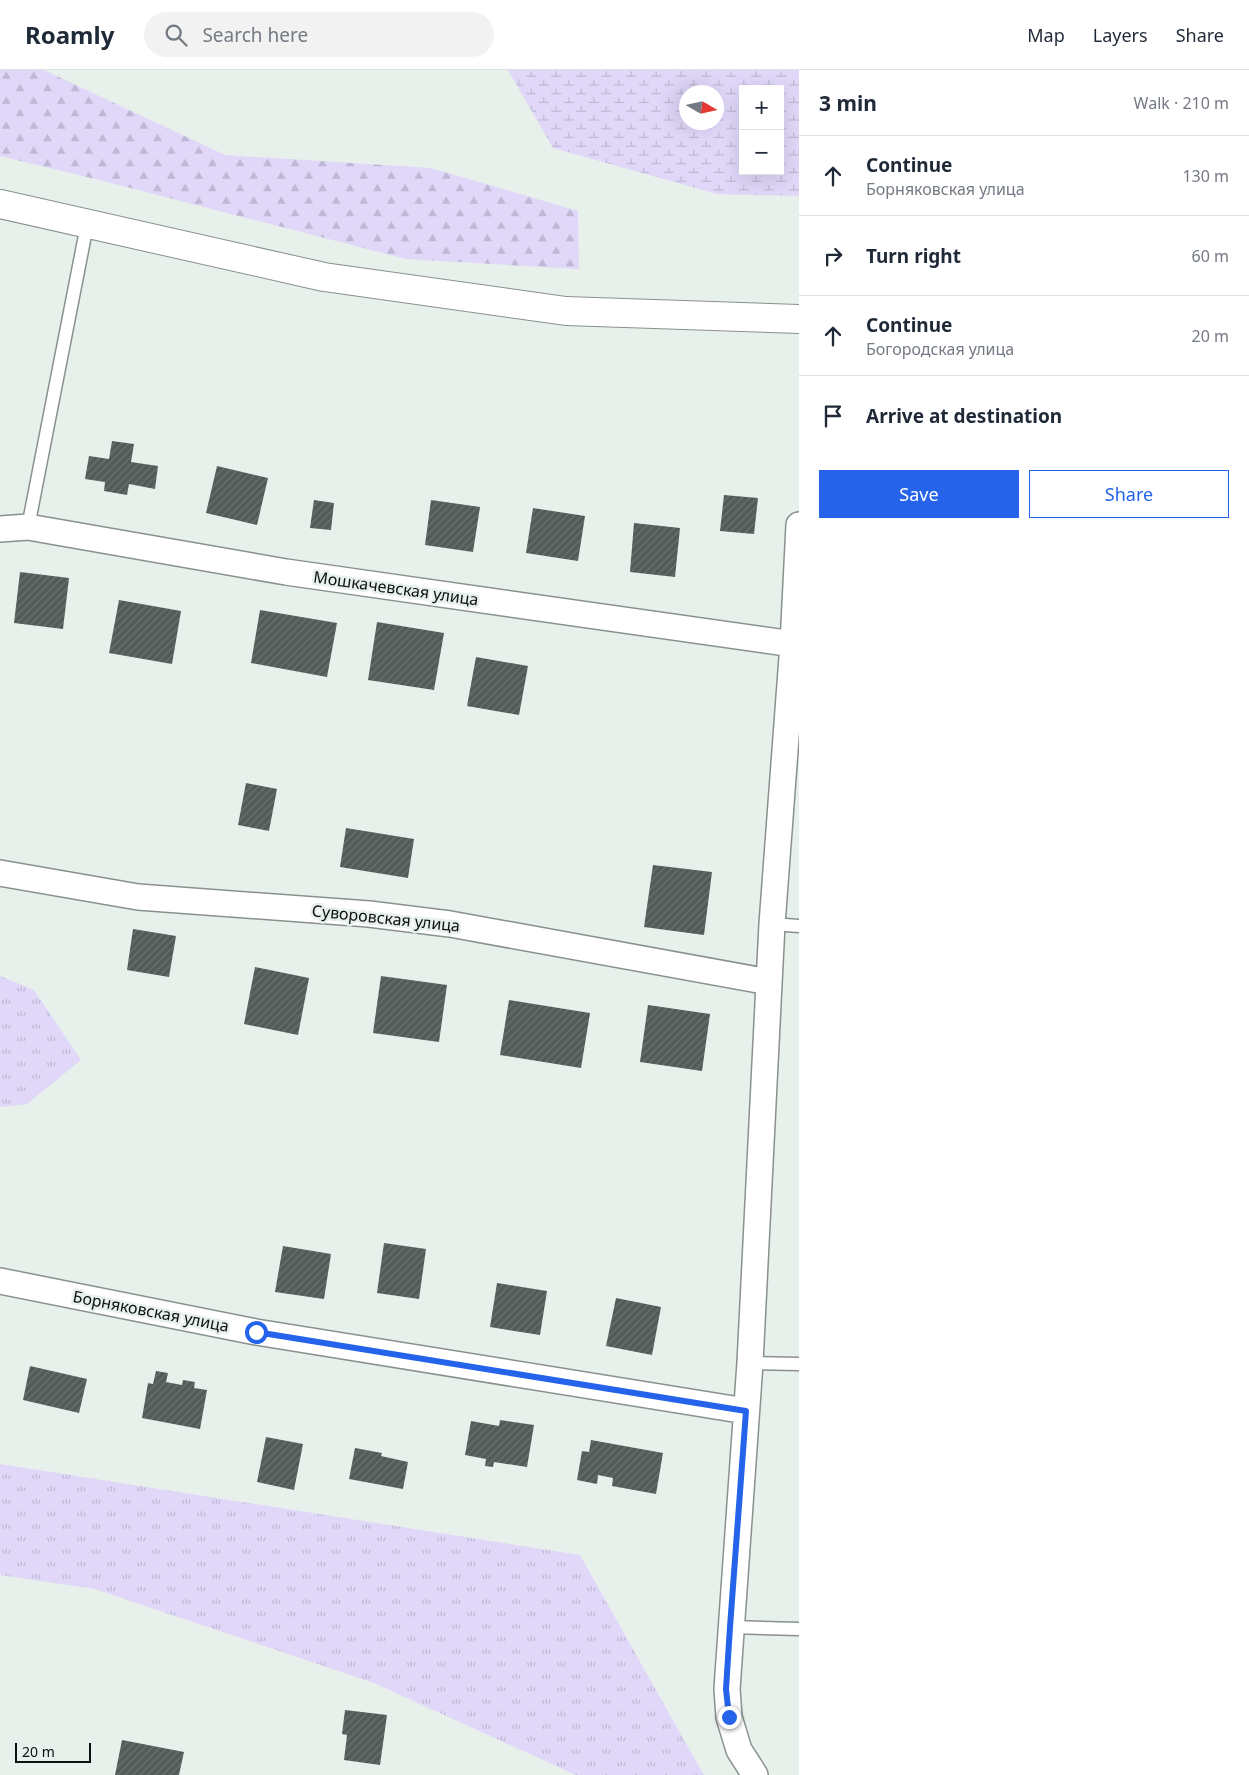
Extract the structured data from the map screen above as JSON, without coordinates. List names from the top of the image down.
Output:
{
  "streets": {
    "street": ["Мошкачевская улица", "Суворовская улица", "Борняковская улица"]
  },
  "scale_bar": "20 m",
  "north": "right",
  "page": {
    "header": "Roamly",
    "search": "Search here",
    "nav": ["Map", "Layers", "Share"],
    "heading": ["3 min", "Walk · 210 m"],
    "map_buttons": ["+", "−"],
    "list": [
      ["Continue", "Борняковская улица", "130 m"],
      ["Turn right", "60 m"],
      ["Continue", "Богородская улица", "20 m"],
      "Arrive at destination"
    ],
    "buttons": ["Save", "Share"],
    "scale": "20 m"
  }
}
